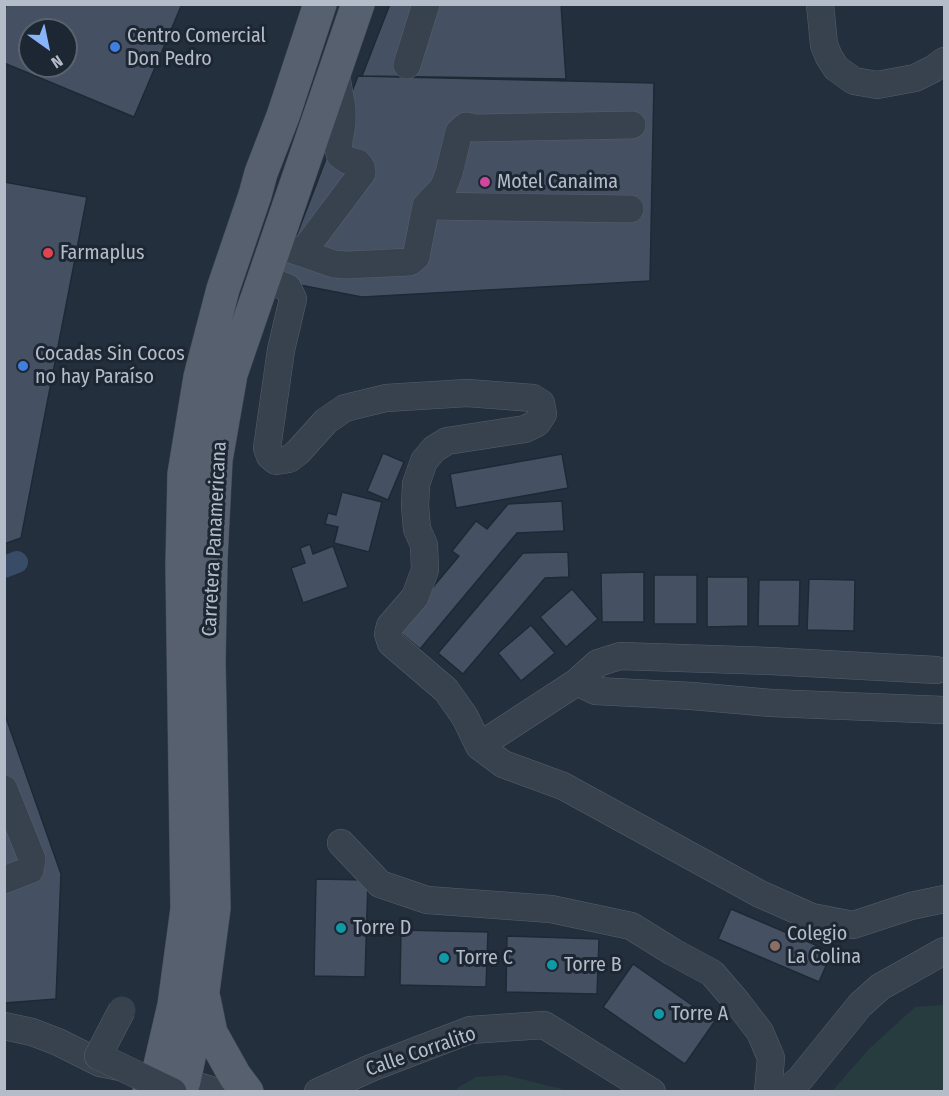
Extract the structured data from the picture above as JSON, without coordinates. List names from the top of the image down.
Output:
{
  "streets": {
    "main road": ["Carretera Panamericana"],
    "street": ["Calle Corralito"]
  },
  "places": [
    "Centro Comercial Don Pedro",
    "Motel Canaima",
    "Farmaplus",
    "Cocadas Sin Cocos no hay Paraíso",
    "Torre D",
    "Colegio La Colina",
    "Torre C",
    "Torre B",
    "Torre A"
  ],
  "north": "bottom right"
}
